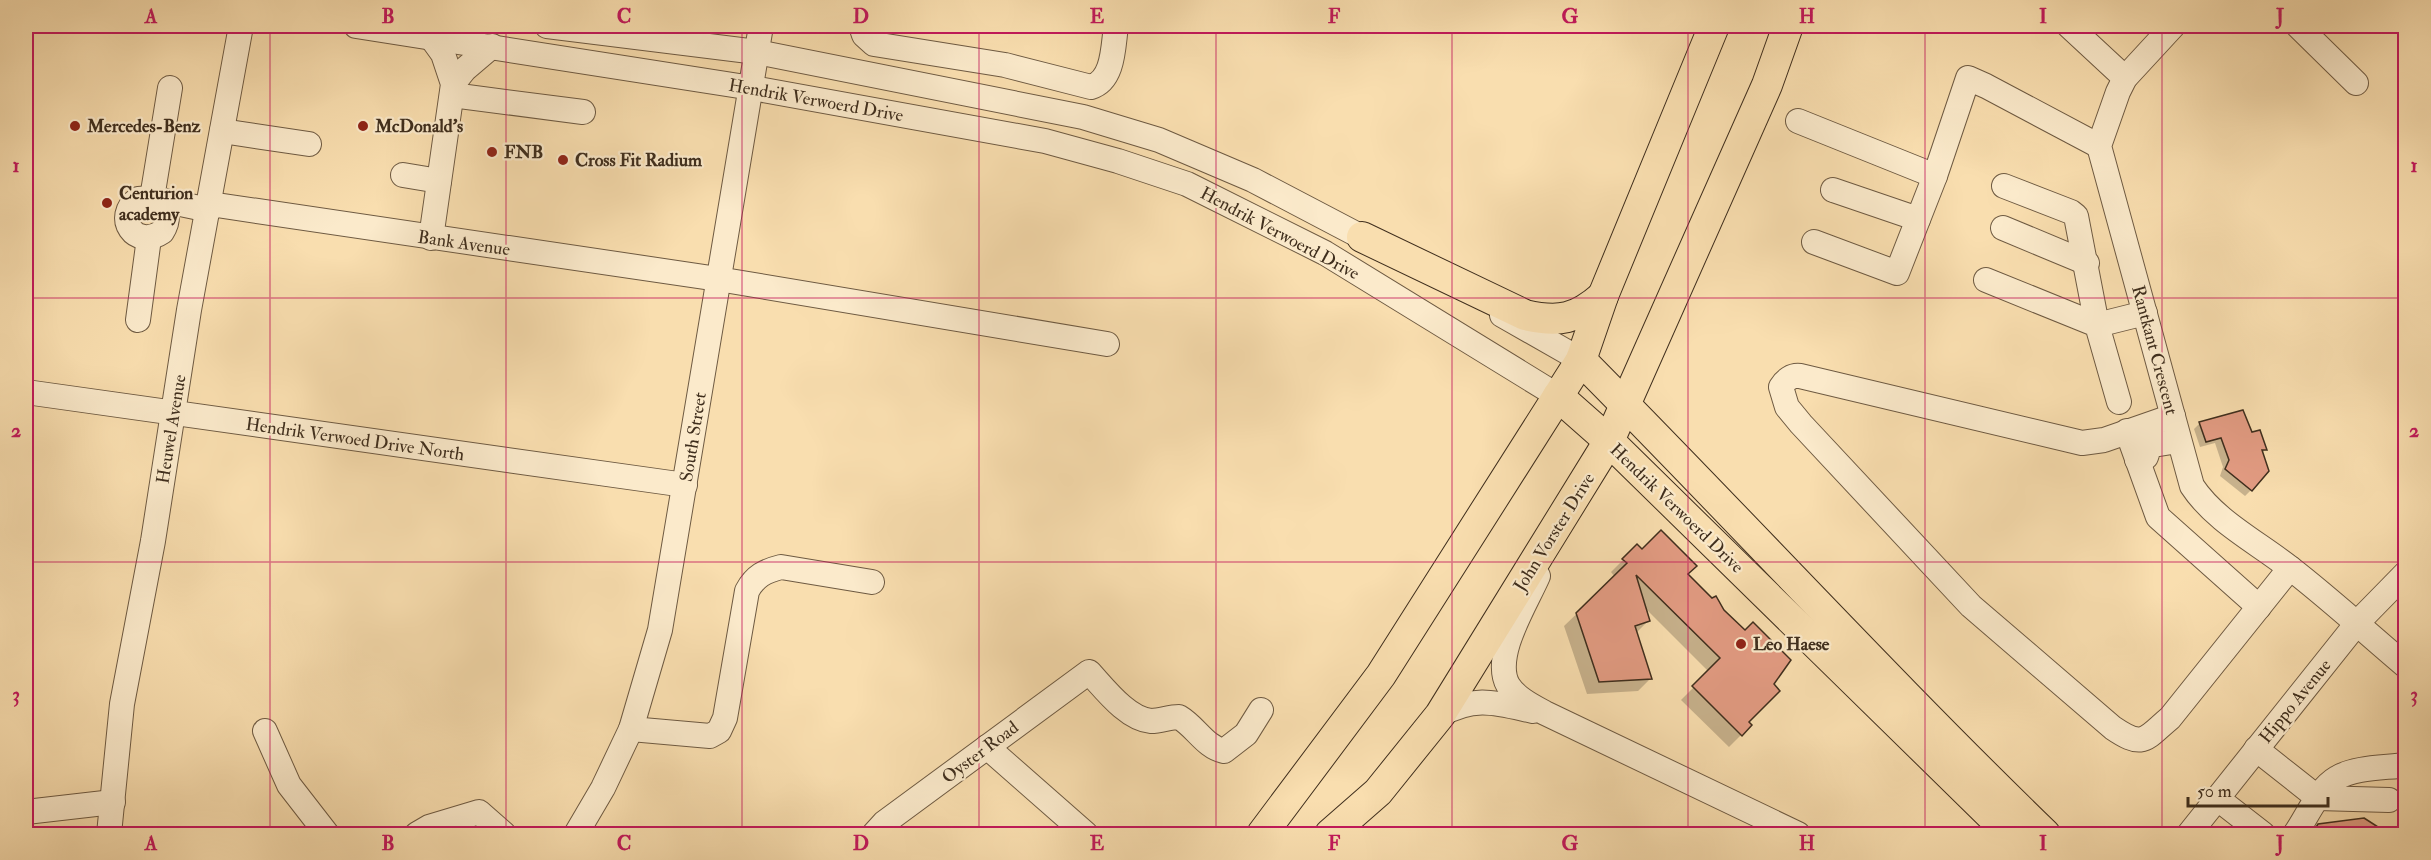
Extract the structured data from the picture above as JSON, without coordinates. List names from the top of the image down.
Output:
{
  "streets": {
    "main road": ["Hendrik Verwoerd Drive", "John Vorster Drive"],
    "street": [
      "Bank Avenue",
      "Rantkant Crescent",
      "Heuwel Avenue",
      "South Street",
      "Hendrik Verwoed Drive North",
      "Hippo Avenue",
      "Oyster Road"
    ]
  },
  "crossings": [
    ["Hendrik Verwoerd Drive", "South Street"],
    ["Hendrik Verwoerd Drive", "John Vorster Drive"],
    ["Bank Avenue", "Heuwel Avenue"],
    ["Bank Avenue", "South Street"],
    ["Rantkant Crescent", "Hippo Avenue"],
    ["Heuwel Avenue", "Hendrik Verwoed Drive North"],
    ["South Street", "Hendrik Verwoed Drive North"]
  ],
  "places": [
    "Mercedes-Benz",
    "McDonald's",
    "FNB",
    "Cross Fit Radium",
    "Centurion academy",
    "Leo Haese"
  ],
  "scale_bar": "50 m",
  "grid": {
    "columns": [
      "A",
      "B",
      "C",
      "D",
      "E",
      "F",
      "G",
      "H",
      "I",
      "J"
    ],
    "rows": ["1", "2", "3"]
  }
}
